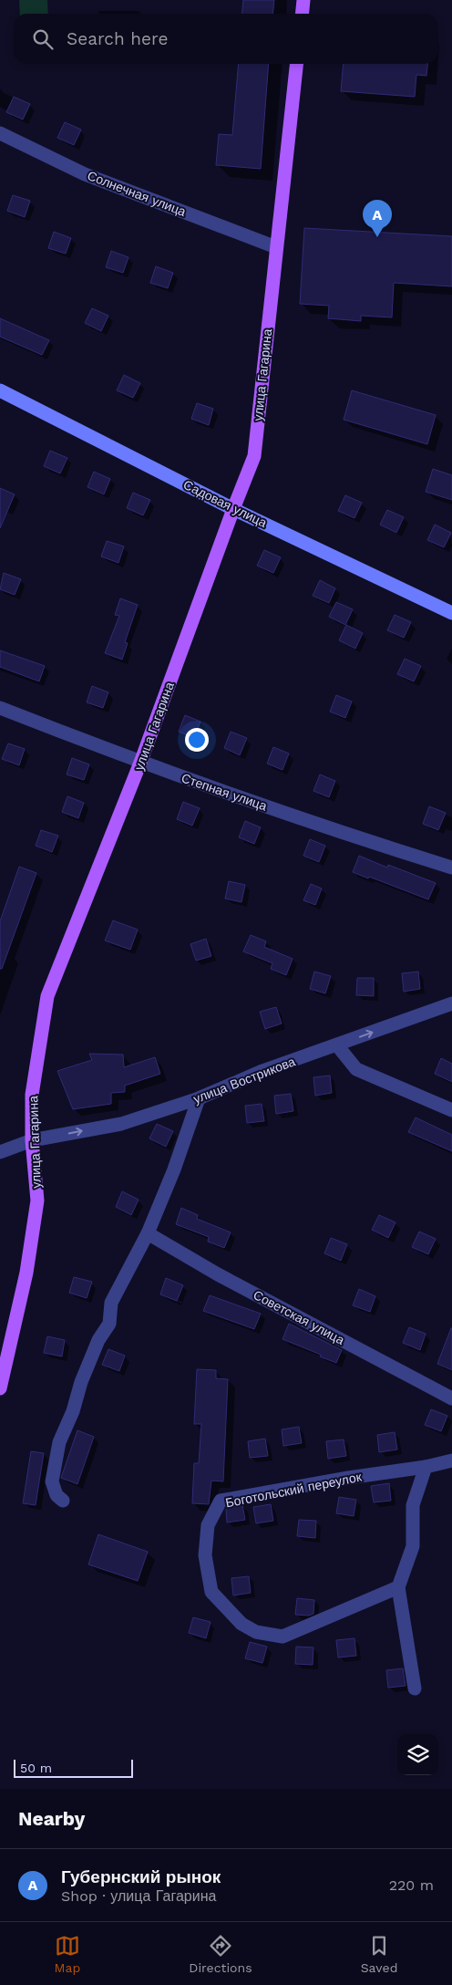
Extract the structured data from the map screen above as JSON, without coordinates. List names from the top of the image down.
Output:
{
  "streets": {
    "main road": ["улица Гагарина"],
    "street": [
      "Солнечная улица",
      "Садовая улица",
      "Степная улица",
      "улица Вострикова",
      "Советская улица",
      "Боготольский переулок"
    ]
  },
  "crossings": [
    ["Солнечная улица", "улица Гагарина"],
    ["улица Гагарина", "Садовая улица"],
    ["улица Гагарина", "Степная улица"],
    ["улица Гагарина", "улица Вострикова"]
  ],
  "one_way": ["улица Вострикова"],
  "scale_bar": "50 m",
  "page": {
    "search": "Search here",
    "pins": "A",
    "scale": "50 m",
    "heading": "Nearby",
    "list": [
      {
        "mark": "A",
        "name": "Губернский рынок",
        "note": "Shop · улица Гагарина",
        "value": "220 m"
      }
    ],
    "nav": ["Map", "Directions", "Saved"]
  }
}
